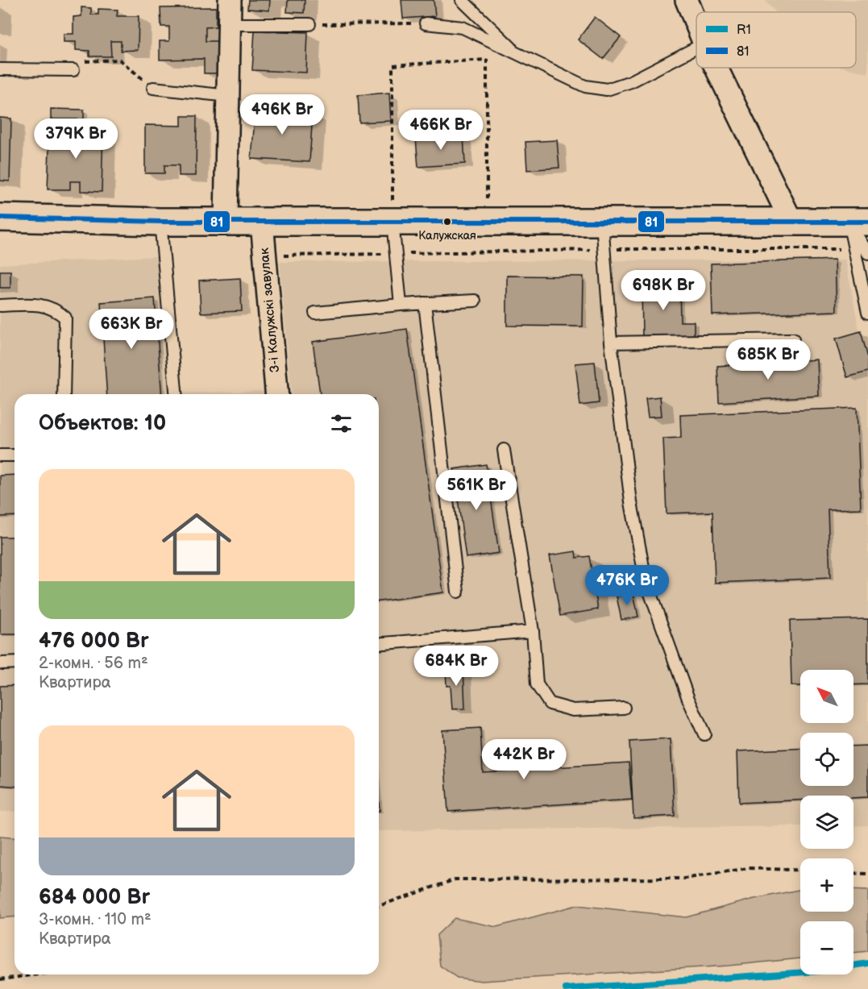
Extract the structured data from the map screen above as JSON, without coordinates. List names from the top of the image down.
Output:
{
  "streets": {
    "street": ["3-і Калужскі завулак"]
  },
  "places": ["Калужская"],
  "lines": ["transit line 81", "transit line R1"],
  "legend": ["R1", "81"],
  "north": "top left",
  "page": {
    "price": [
      "496K Br",
      "466K Br",
      "379K Br",
      "698K Br",
      "663K Br",
      "685K Br",
      "561K Br",
      "476K Br",
      "684K Br",
      "442K Br"
    ],
    "heading": "Объектов: 10",
    "list": [
      {
        "name": "476 000 Br",
        "note": "2-комн. · 56 m² · Квартира"
      },
      {
        "name": "684 000 Br",
        "note": "3-комн. · 110 m² · Квартира"
      }
    ],
    "map_buttons": ["+", "−"]
  }
}
